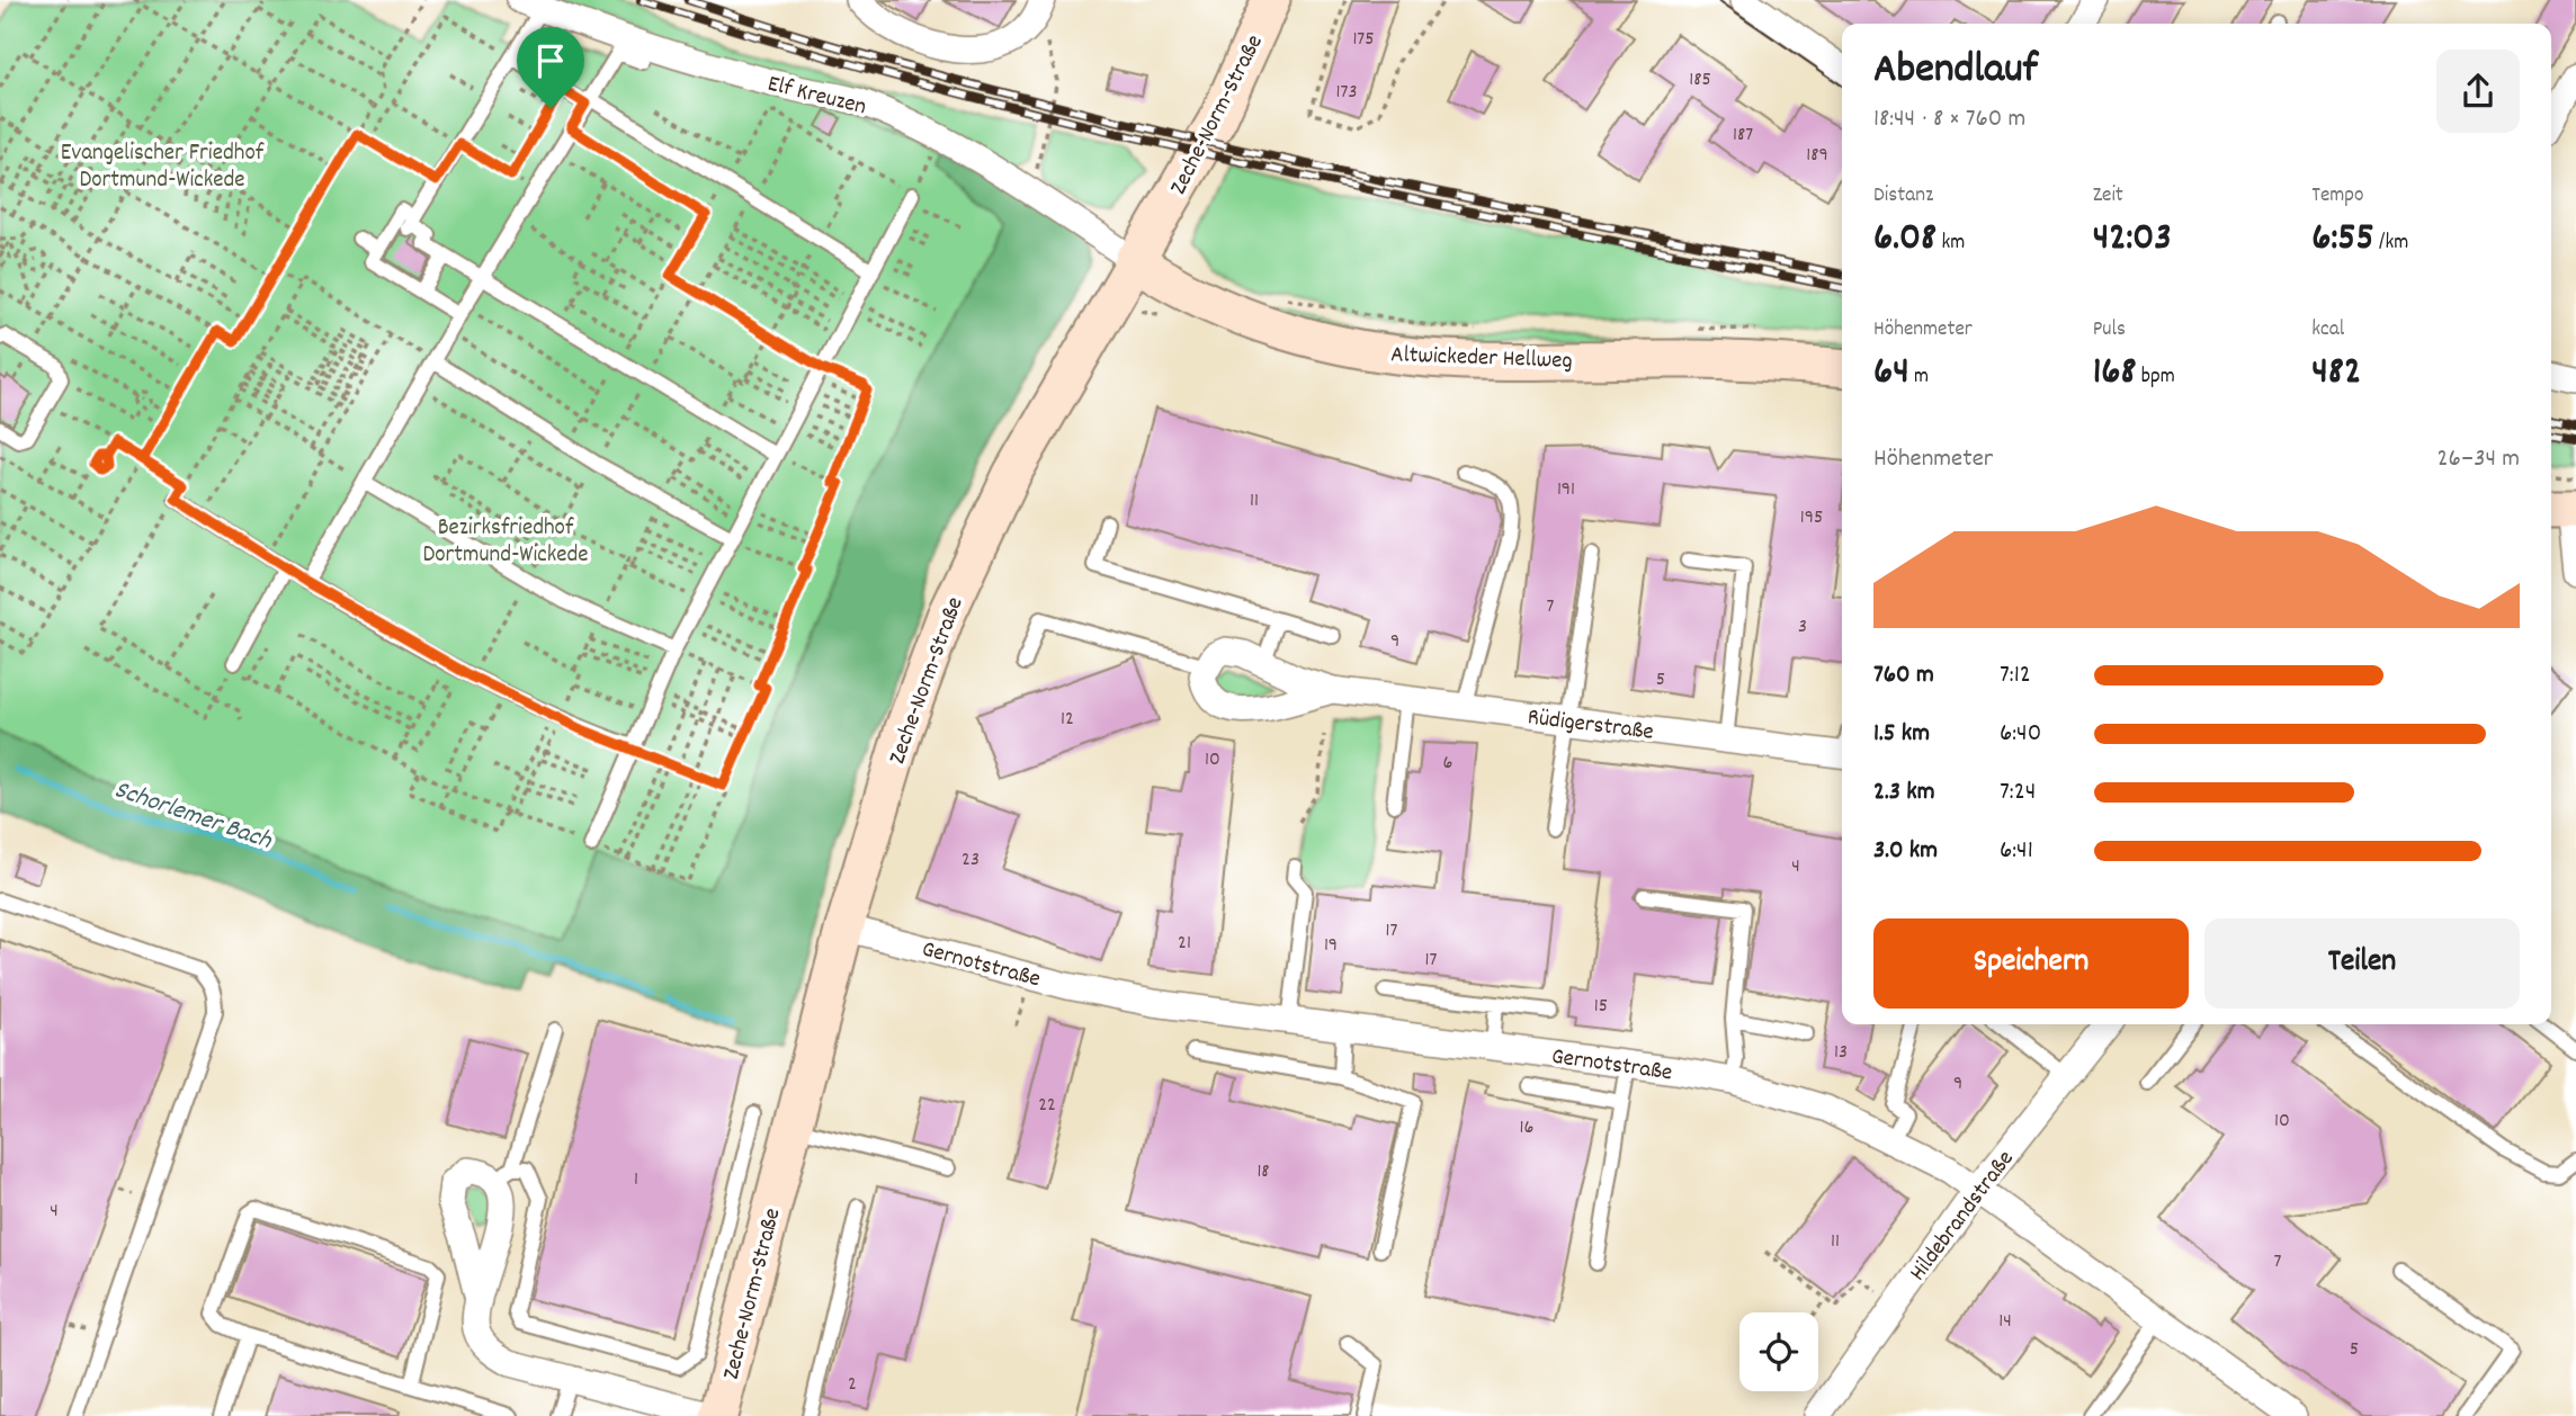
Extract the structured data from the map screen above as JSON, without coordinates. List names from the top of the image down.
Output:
{
  "streets": {
    "main road": ["Zeche-Norm-Straße", "Altwickeder Hellweg"],
    "street": [
      "Elf Kreuzen",
      "Rüdigerstraße",
      "Gernotstraße",
      "Hildebrandstraße"
    ]
  },
  "crossings": [
    ["Elf Kreuzen", "Zeche-Norm-Straße"],
    ["Elf Kreuzen", "Altwickeder Hellweg"],
    ["Zeche-Norm-Straße", "Altwickeder Hellweg"],
    ["Zeche-Norm-Straße", "Gernotstraße"],
    ["Gernotstraße", "Hildebrandstraße"]
  ],
  "water": ["Schorlemer Bach"],
  "parks": ["Evangelischer Friedhof Dortmund-Wickede", "Bezirksfriedhof Dortmund-Wickede"],
  "house_numbers": [
    "175",
    "185",
    "173",
    "187",
    "189",
    "191",
    "11",
    "195",
    "7",
    "3",
    "9",
    "5",
    "12",
    "10",
    "6",
    "23",
    "4",
    "17",
    "21",
    "19",
    "17",
    "15",
    "13",
    "9",
    "22",
    "10",
    "16",
    "18",
    "1",
    "4",
    "11",
    "7",
    "14",
    "5",
    "2"
  ],
  "page": {
    "heading": ["Abendlauf", "18:44 · 8 × 760 m"],
    "stats": [
      ["Distanz", "6.08 km"],
      ["Zeit", "42:03"],
      ["Tempo", "6:55 /km"],
      ["Höhenmeter", "64 m"],
      ["Puls", "168 bpm"],
      ["kcal", "482"]
    ],
    "chart": ["Höhenmeter", "26–34 m"],
    "list": [
      {
        "name": "760 m",
        "note": "7:12"
      },
      {
        "name": "1.5 km",
        "note": "6:40"
      },
      {
        "name": "2.3 km",
        "note": "7:24"
      },
      {
        "name": "3.0 km",
        "note": "6:41"
      }
    ],
    "buttons": ["Speichern", "Teilen"]
  }
}
